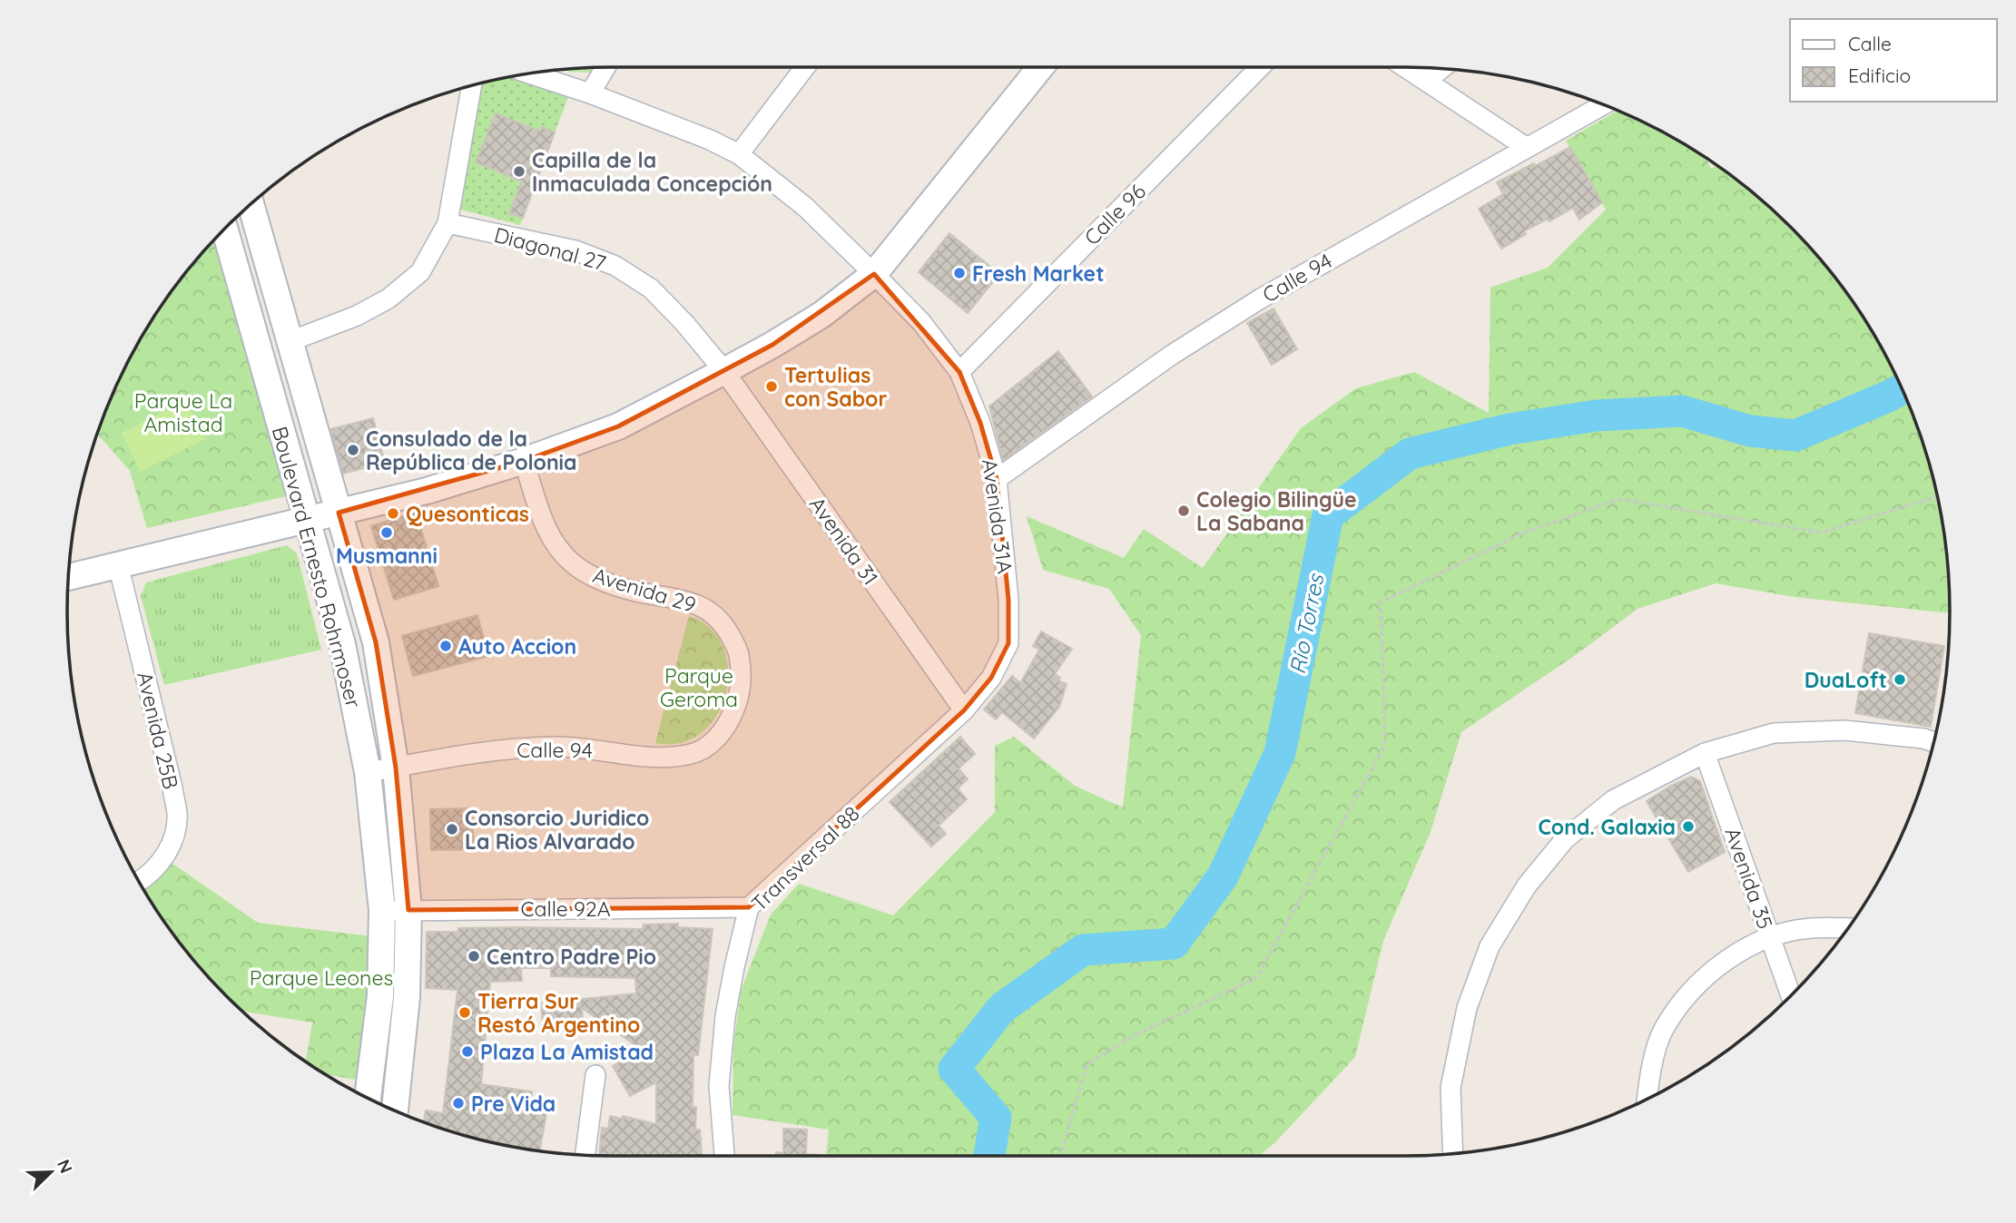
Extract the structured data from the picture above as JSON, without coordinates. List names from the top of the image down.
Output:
{
  "streets": {
    "main road": ["Boulevard Ernesto Rohrmoser"],
    "street": [
      "Calle 96",
      "Diagonal 27",
      "Calle 94",
      "Avenida 31A",
      "Avenida 31",
      "Avenida 29",
      "Avenida 25B",
      "Transversal 88",
      "Avenida 35",
      "Calle 92A"
    ]
  },
  "crossings": [
    ["Calle 96", "Avenida 31A"],
    ["Diagonal 27", "Avenida 31"],
    ["Calle 94", "Avenida 31A"],
    ["Calle 94", "Boulevard Ernesto Rohrmoser"],
    ["Calle 94", "Avenida 29"],
    ["Avenida 31A", "Transversal 88"],
    ["Avenida 31", "Transversal 88"],
    ["Boulevard Ernesto Rohrmoser", "Calle 92A"],
    ["Transversal 88", "Calle 92A"]
  ],
  "water": ["Río Torres"],
  "parks": ["Parque La Amistad", "Parque Geroma", "Parque Leones"],
  "places": [
    "Capilla de la Inmaculada Concepción",
    "Fresh Market",
    "Tertulias con Sabor",
    "Consulado de la República de Polonia",
    "Colegio Bilingüe La Sabana",
    "Quesonticas",
    "Musmanni",
    "Auto Accion",
    "DuaLoft",
    "Cond. Galaxia",
    "Consorcio Juridico La Rios Alvarado",
    "Centro Padre Pio",
    "Tierra Sur Restó Argentino",
    "Plaza La Amistad",
    "Pre Vida"
  ],
  "legend": ["Calle", "Edificio"],
  "north": "top right"
}
